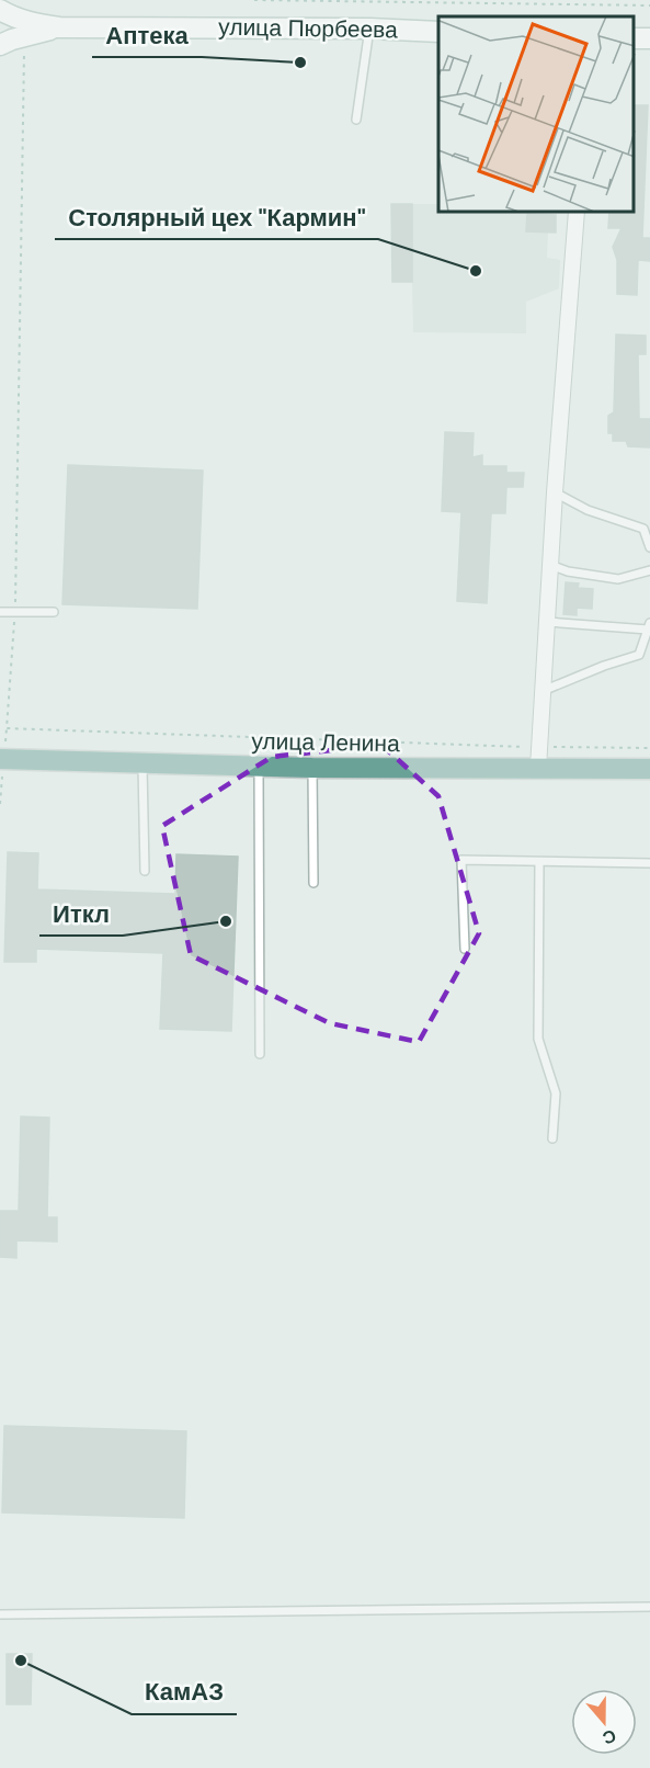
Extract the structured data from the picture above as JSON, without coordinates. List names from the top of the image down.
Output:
{
  "streets": {
    "main road": ["улица Пюрбеева", "улица Ленина"]
  },
  "places": [
    "Аптека",
    "Столярный цех \"Кармин\"",
    "Иткл",
    "КамАЗ"
  ],
  "north": "bottom"
}
